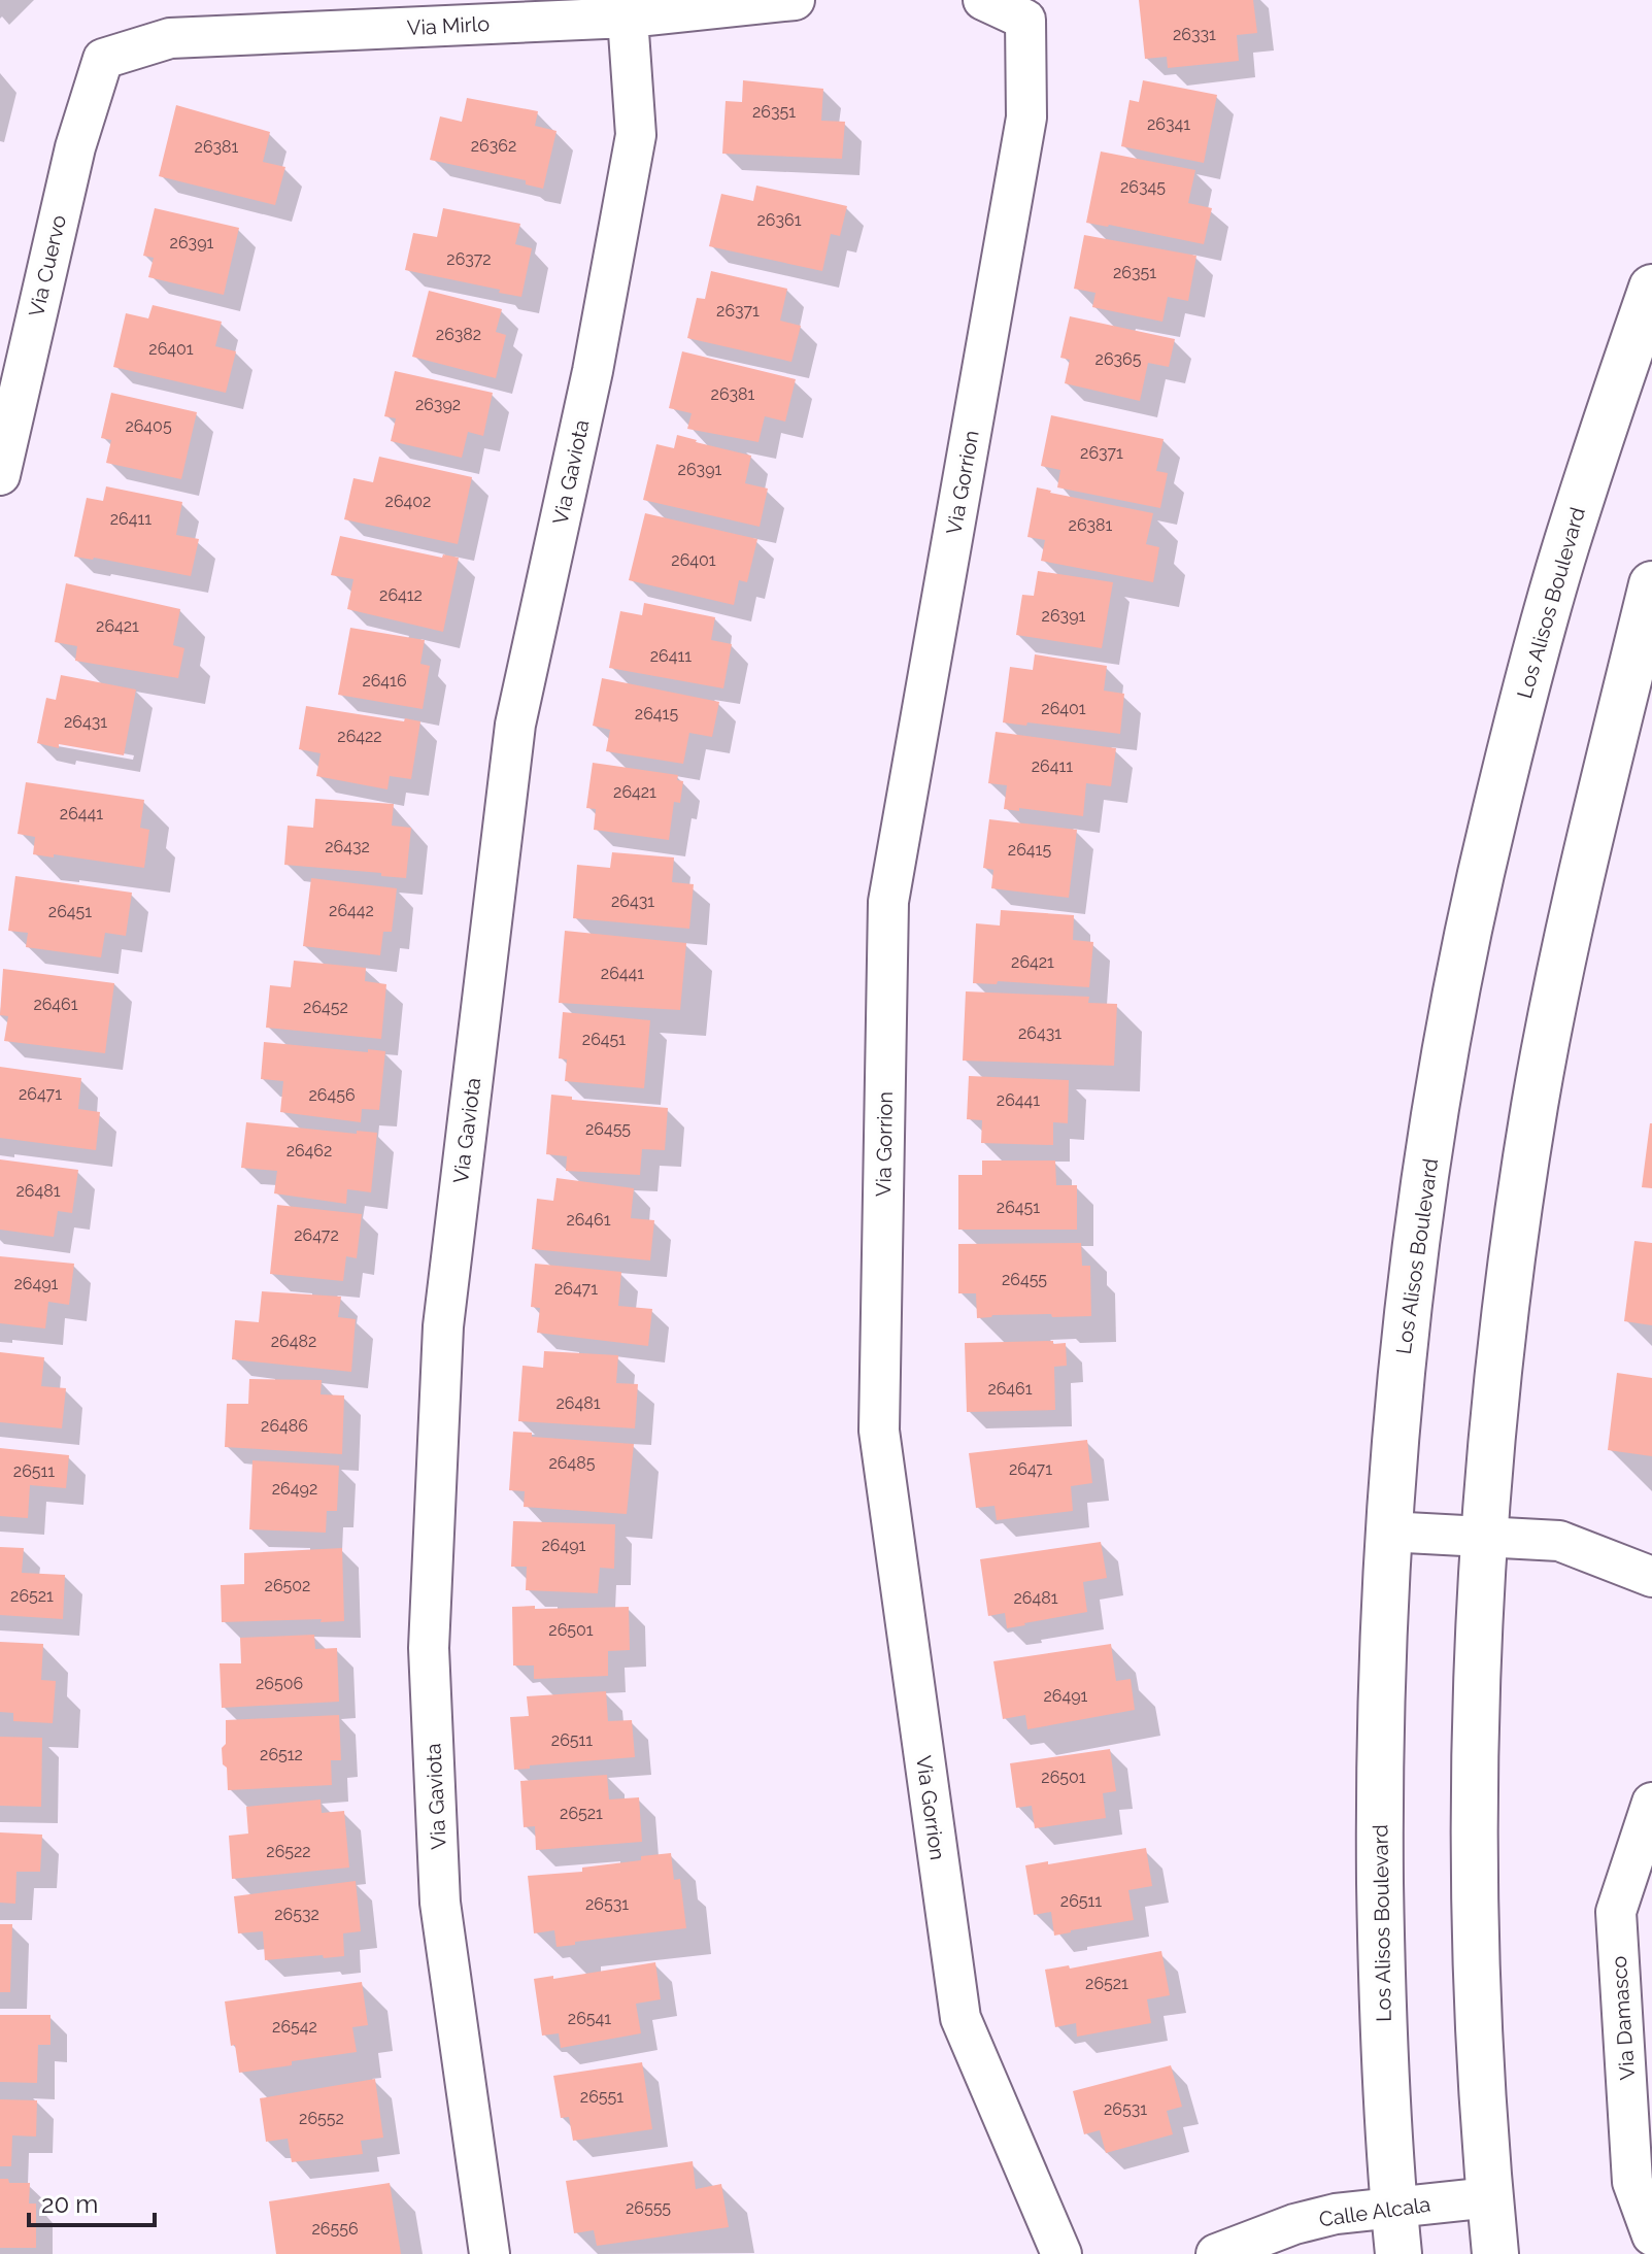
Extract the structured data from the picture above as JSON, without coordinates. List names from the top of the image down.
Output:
{
  "streets": {
    "main road": ["Los Alisos Boulevard"],
    "street": [
      "Via Mirlo",
      "Via Cuervo",
      "Via Gaviota",
      "Via Gorrion",
      "Via Damasco",
      "Calle Alcala"
    ]
  },
  "crossings": [
    ["Via Mirlo", "Via Cuervo"],
    ["Via Mirlo", "Via Gaviota"],
    ["Los Alisos Boulevard", "Calle Alcala"]
  ],
  "house_numbers": [
    "26331",
    "26351",
    "26341",
    "26362",
    "26381",
    "26345",
    "26361",
    "26391",
    "26372",
    "26351",
    "26371",
    "26382",
    "26401",
    "26365",
    "26381",
    "26392",
    "26405",
    "26371",
    "26391",
    "26402",
    "26411",
    "26381",
    "26401",
    "26412",
    "26391",
    "26421",
    "26411",
    "26416",
    "26401",
    "26415",
    "26431",
    "26422",
    "26411",
    "26421",
    "26441",
    "26432",
    "26415",
    "26431",
    "26442",
    "26451",
    "26421",
    "26441",
    "26461",
    "26452",
    "26431",
    "26451",
    "26471",
    "26456",
    "26441",
    "26455",
    "26462",
    "26481",
    "26451",
    "26461",
    "26472",
    "26455",
    "26491",
    "26471",
    "26482",
    "26461",
    "26481",
    "26486",
    "26485",
    "26471",
    "26511",
    "26492",
    "26491",
    "26502",
    "26521",
    "26481",
    "26501",
    "26506",
    "26491",
    "26511",
    "26512",
    "26501",
    "26521",
    "26522",
    "26511",
    "26531",
    "26532",
    "26521",
    "26541",
    "26542",
    "26551",
    "26531",
    "26552",
    "26555",
    "26556"
  ],
  "scale_bar": "20 m"
}
